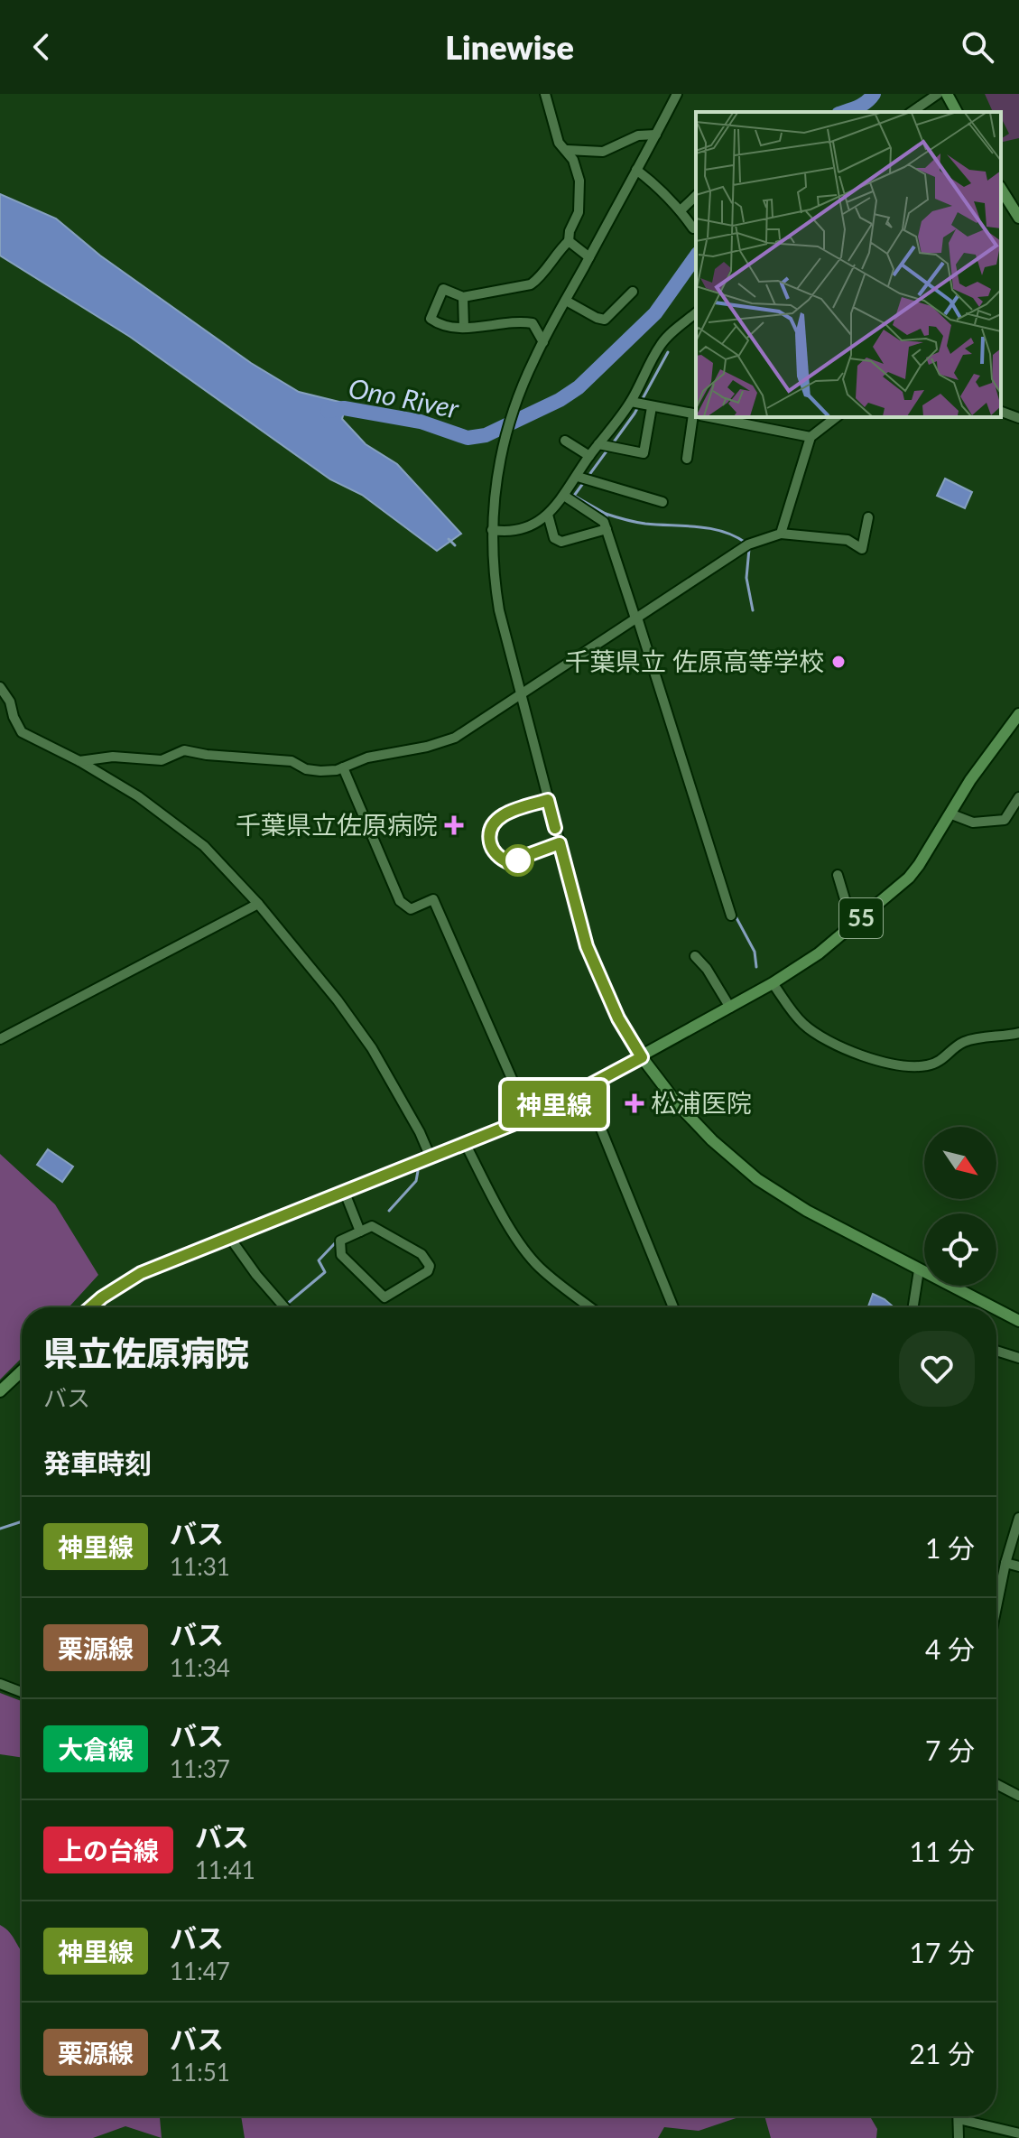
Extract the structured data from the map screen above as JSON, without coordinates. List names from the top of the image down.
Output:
{
  "streets": {
    "main road": ["55"]
  },
  "water": ["Ono River"],
  "places": {
    "other": ["千葉県立 佐原高等学校"],
    "health": ["千葉県立佐原病院", "松浦医院"]
  },
  "lines": ["bus line 神里線"],
  "north": "bottom right",
  "page": {
    "header": "Linewise",
    "on_map": "神里線",
    "heading": [
      ["県立佐原病院", "バス"],
      "発車時刻"
    ],
    "list": [
      {
        "mark": "神里線",
        "name": "バス",
        "note": "11:31",
        "value": "1 分"
      },
      {
        "mark": "栗源線",
        "name": "バス",
        "note": "11:34",
        "value": "4 分"
      },
      {
        "mark": "大倉線",
        "name": "バス",
        "note": "11:37",
        "value": "7 分"
      },
      {
        "mark": "上の台線",
        "name": "バス",
        "note": "11:41",
        "value": "11 分"
      },
      {
        "mark": "神里線",
        "name": "バス",
        "note": "11:47",
        "value": "17 分"
      },
      {
        "mark": "栗源線",
        "name": "バス",
        "note": "11:51",
        "value": "21 分"
      }
    ]
  }
}
